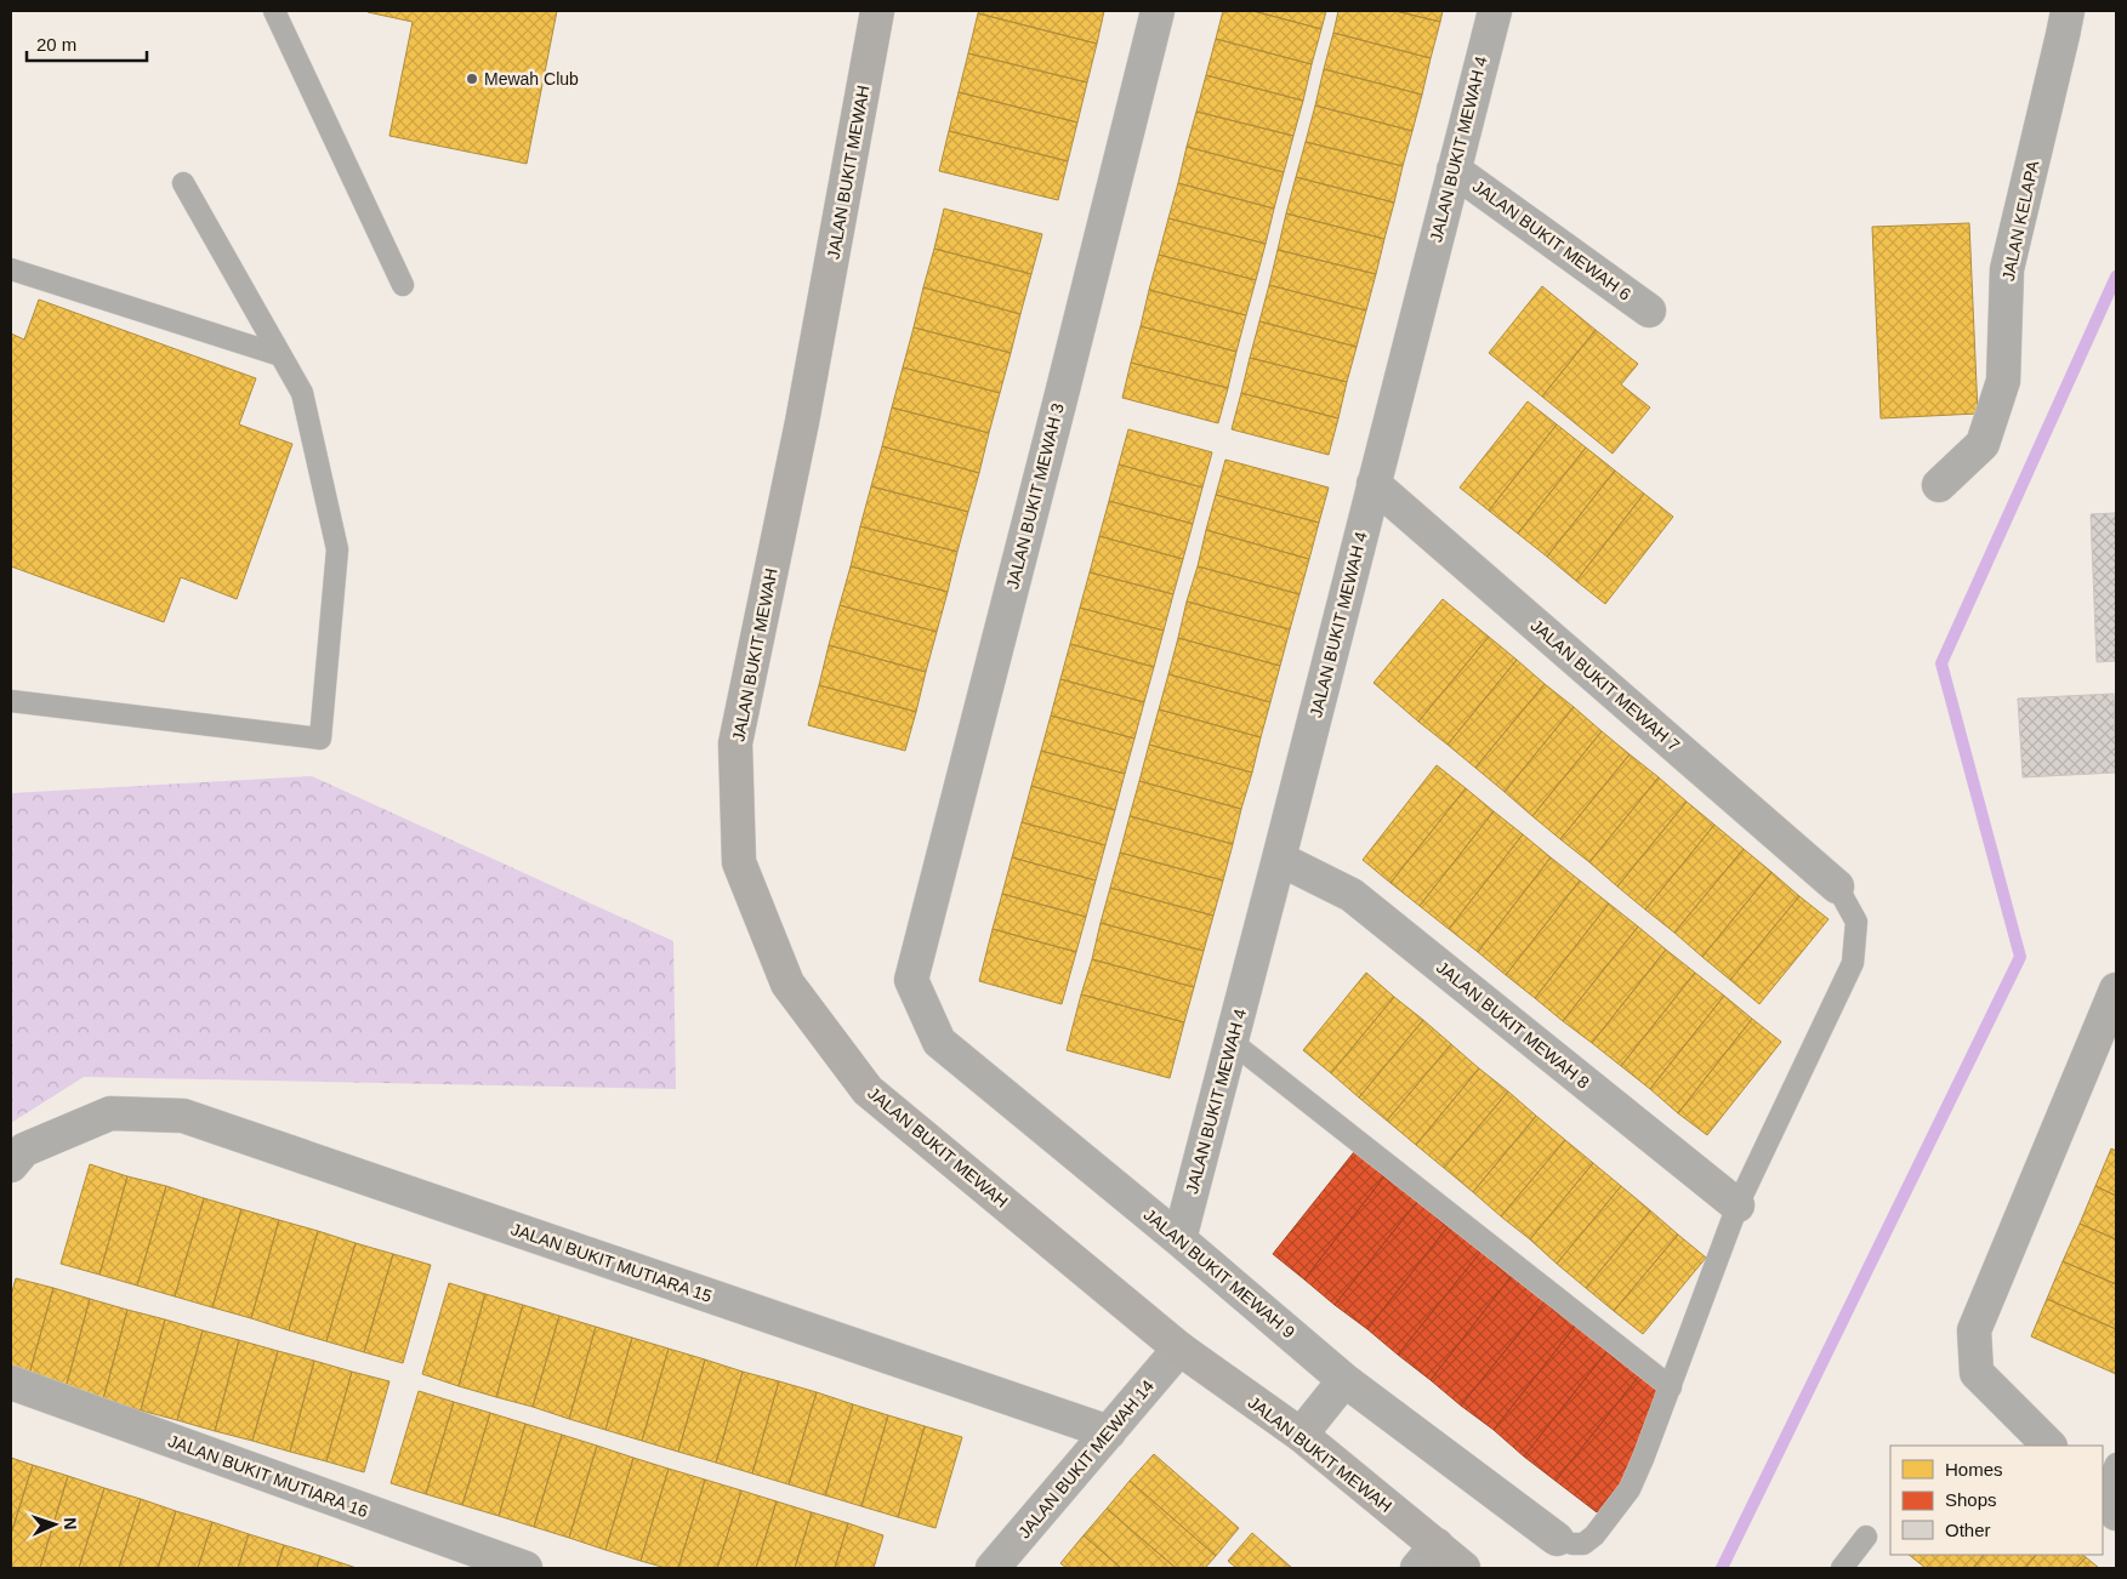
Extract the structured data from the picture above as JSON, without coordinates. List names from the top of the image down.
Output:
{
  "streets": {
    "street": [
      "JALAN BUKIT MEWAH 4",
      "JALAN BUKIT MEWAH",
      "JALAN KELAPA",
      "JALAN BUKIT MEWAH 6",
      "JALAN BUKIT MEWAH 3",
      "JALAN BUKIT MEWAH 7",
      "JALAN BUKIT MEWAH 8",
      "JALAN BUKIT MUTIARA 15",
      "JALAN BUKIT MEWAH 9",
      "JALAN BUKIT MEWAH 14",
      "JALAN BUKIT MUTIARA 16"
    ]
  },
  "crossings": [
    ["JALAN BUKIT MEWAH 4", "JALAN BUKIT MEWAH 6"],
    ["JALAN BUKIT MEWAH 4", "JALAN BUKIT MEWAH 7"],
    ["JALAN BUKIT MEWAH 4", "JALAN BUKIT MEWAH 8"],
    ["JALAN BUKIT MEWAH 4", "JALAN BUKIT MEWAH 9"],
    ["JALAN BUKIT MEWAH", "JALAN BUKIT MEWAH 14"],
    ["JALAN BUKIT MEWAH 3", "JALAN BUKIT MEWAH 9"],
    ["JALAN BUKIT MUTIARA 15", "JALAN BUKIT MEWAH 14"]
  ],
  "places": ["Mewah Club"],
  "legend": ["Homes", "Shops", "Other"],
  "scale_bar": "20 m",
  "north": "right"
}
